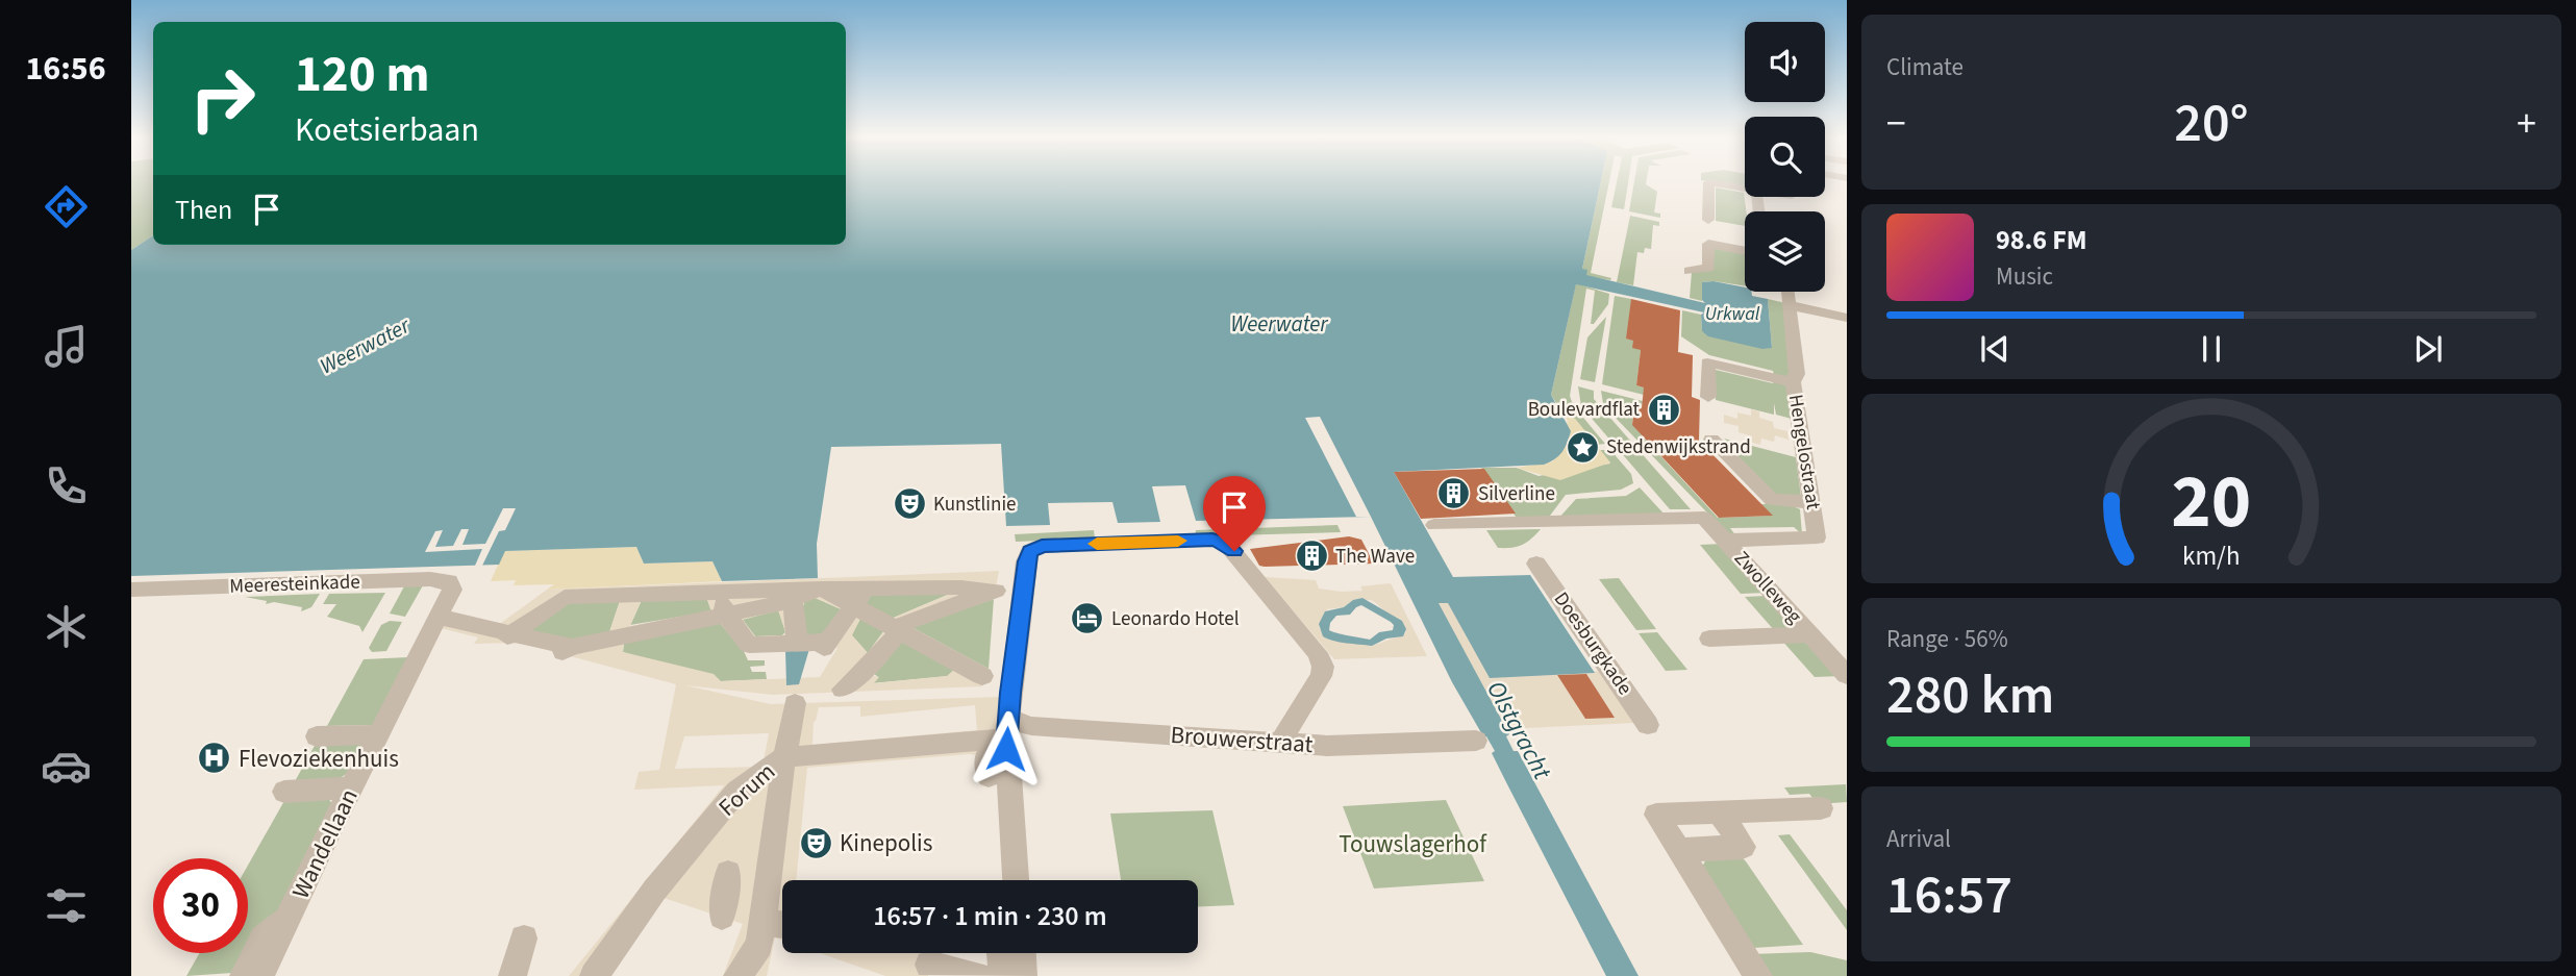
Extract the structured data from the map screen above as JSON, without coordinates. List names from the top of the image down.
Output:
{
  "streets": {
    "street": [
      "Hengelostraat",
      "Meeresteinkade",
      "Zwolleweg",
      "Doesburgkade",
      "Brouwerstraat",
      "Forum",
      "Wandellaan"
    ]
  },
  "crossings": [
    ["Hengelostraat", "Zwolleweg"],
    ["Meeresteinkade", "Wandellaan"],
    ["Brouwerstraat", "Forum"]
  ],
  "water": ["Urkwal", "Weerwater", "Olstgracht"],
  "parks": ["Touwslagerhof"],
  "places": {
    "building": ["Boulevardflat", "Silverline", "The Wave"],
    "place": ["Stedenwijkstrand"],
    "theatre": ["Kunstlinie", "Kinepolis"],
    "hotel": ["Leonardo Hotel"],
    "hospital": ["Flevoziekenhuis"]
  },
  "page": {
    "tabs": "16:56",
    "tile": [
      "Climate",
      ["Range · 56%", "280 km"],
      ["Arrival", "16:57"]
    ],
    "turn": ["120 m", "Koetsierbaan"],
    "heat": ["−", "20°", "+"],
    "then": "Then",
    "song": ["98.6 FM", "Music"],
    "limit": "30",
    "trip": "16:57 · 1 min · 230 m",
    "gauge": ["20", "km/h"]
  }
}
